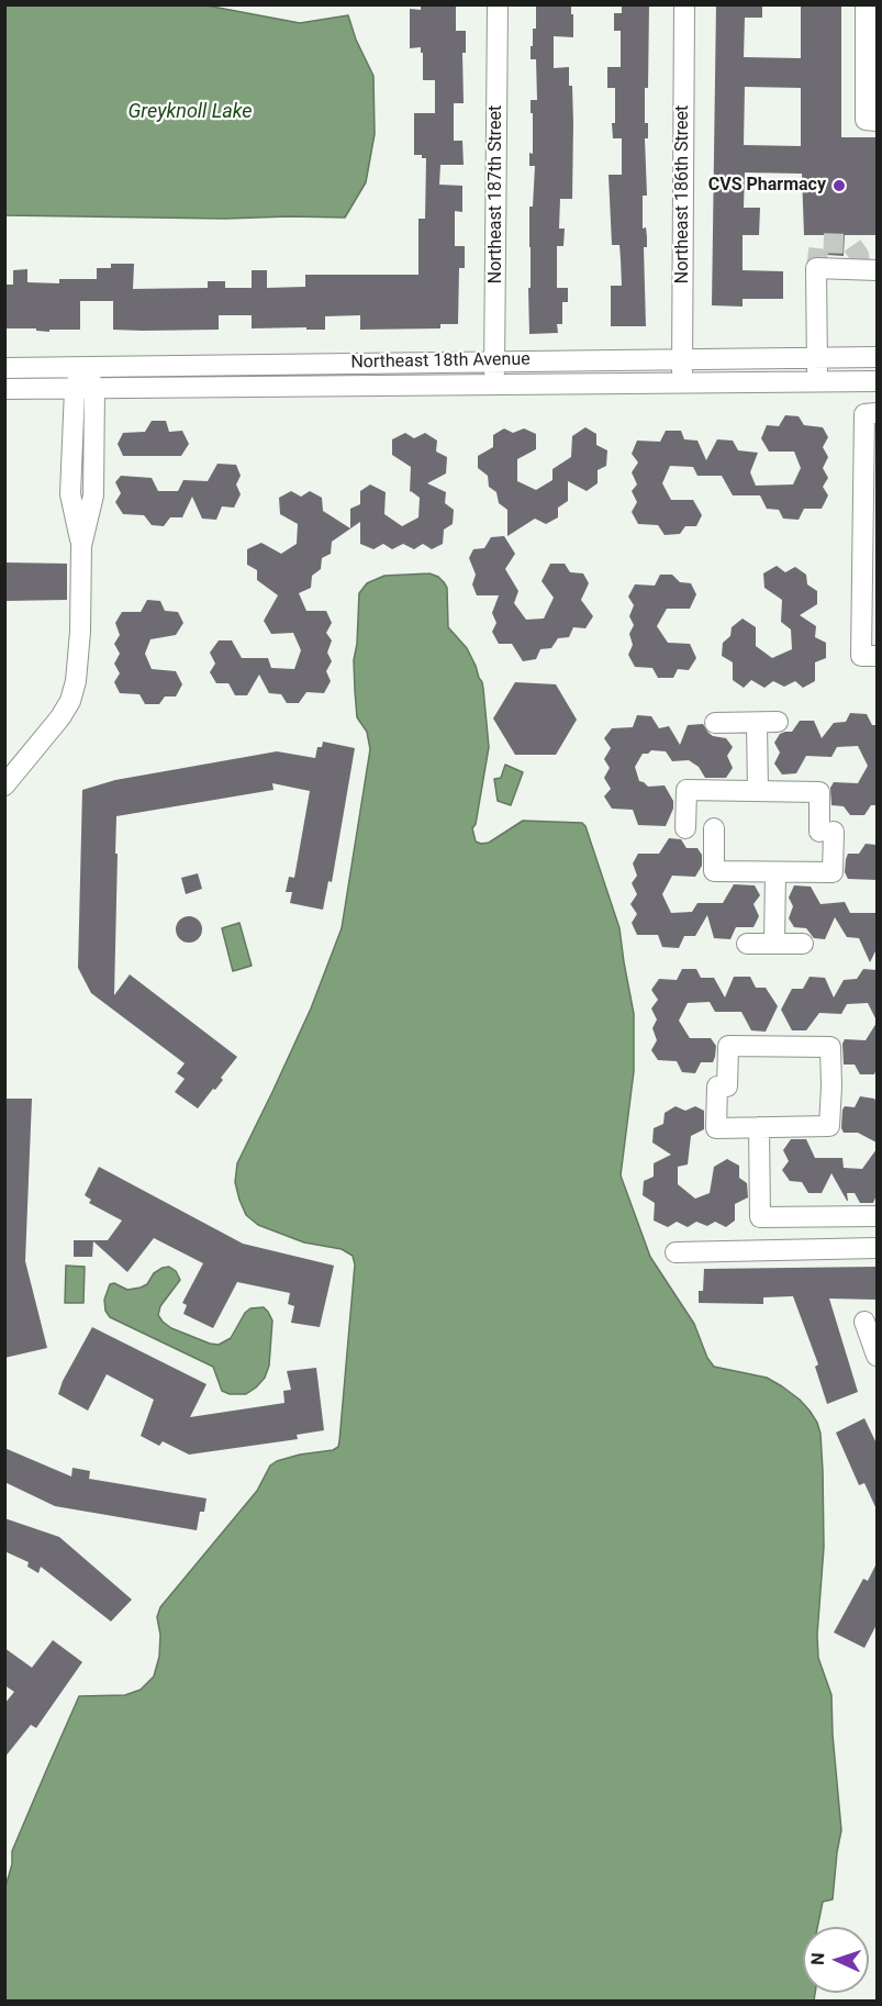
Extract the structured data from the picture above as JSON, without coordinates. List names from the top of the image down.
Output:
{
  "streets": {
    "street": ["Northeast 187th Street", "Northeast 186th Street", "Northeast 18th Avenue"]
  },
  "crossings": [
    ["Northeast 187th Street", "Northeast 18th Avenue"],
    ["Northeast 186th Street", "Northeast 18th Avenue"]
  ],
  "water": ["Greyknoll Lake"],
  "places": ["CVS Pharmacy"],
  "north": "left"
}
